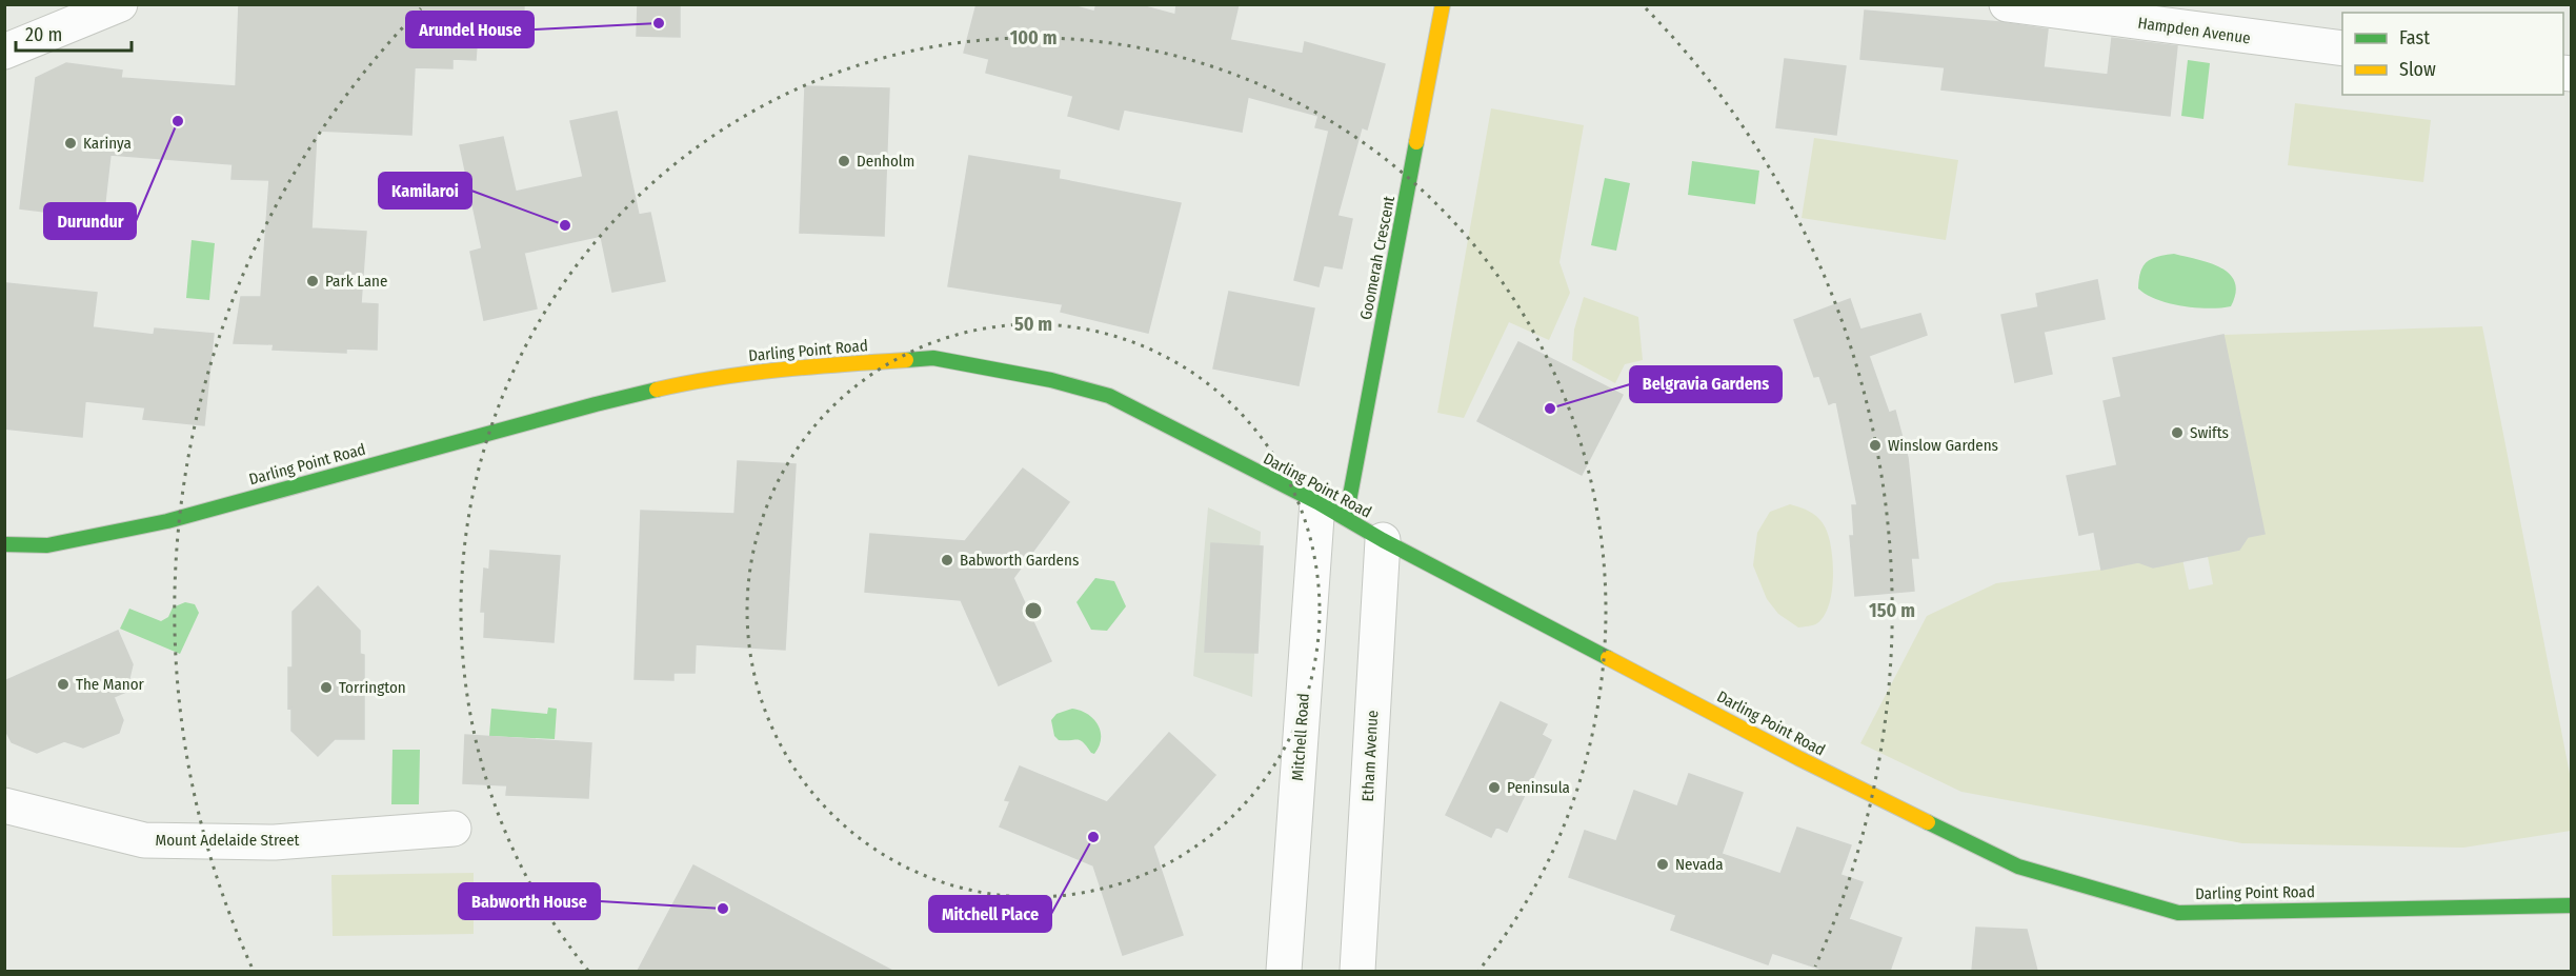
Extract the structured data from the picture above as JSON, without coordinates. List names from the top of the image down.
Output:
{
  "streets": {
    "street": [
      "Hampden Avenue",
      "Goomerah Crescent",
      "Darling Point Road",
      "Mitchell Road",
      "Etham Avenue",
      "Mount Adelaide Street"
    ]
  },
  "crossings": [
    ["Goomerah Crescent", "Darling Point Road"],
    ["Goomerah Crescent", "Mitchell Road"],
    ["Darling Point Road", "Mitchell Road"],
    ["Darling Point Road", "Etham Avenue"]
  ],
  "places": [
    "Arundel House",
    "Durundur",
    "Karinya",
    "Denholm",
    "Kamilaroi",
    "Park Lane",
    "Belgravia Gardens",
    "Swifts",
    "Winslow Gardens",
    "Babworth Gardens",
    "The Manor",
    "Torrington",
    "Peninsula",
    "Mitchell Place",
    "Nevada",
    "Babworth House"
  ],
  "legend": ["Fast", "Slow"],
  "scale_bar": "20 m",
  "rings": ["100 m", "50 m", "150 m"]
}
